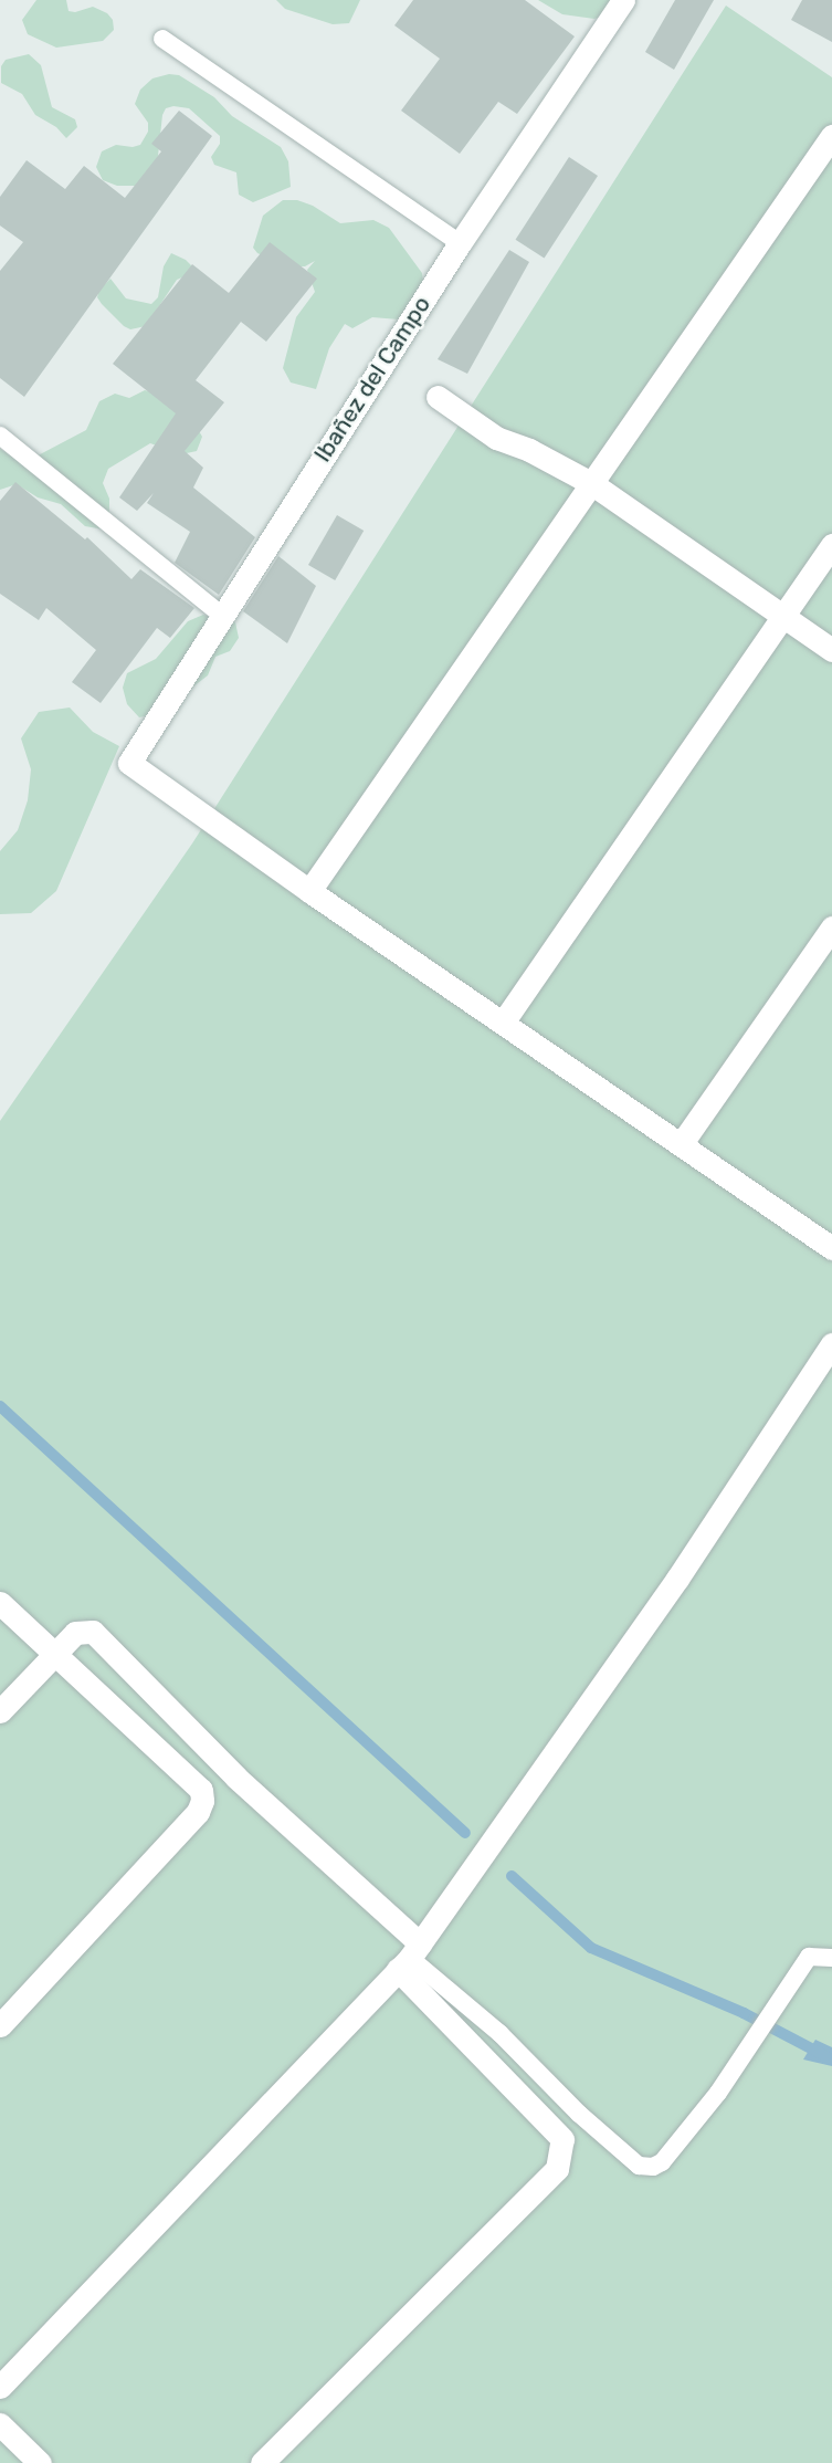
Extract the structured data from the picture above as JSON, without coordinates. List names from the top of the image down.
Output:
{
  "streets": {
    "street": ["Ibañez del Campo"]
  }
}
